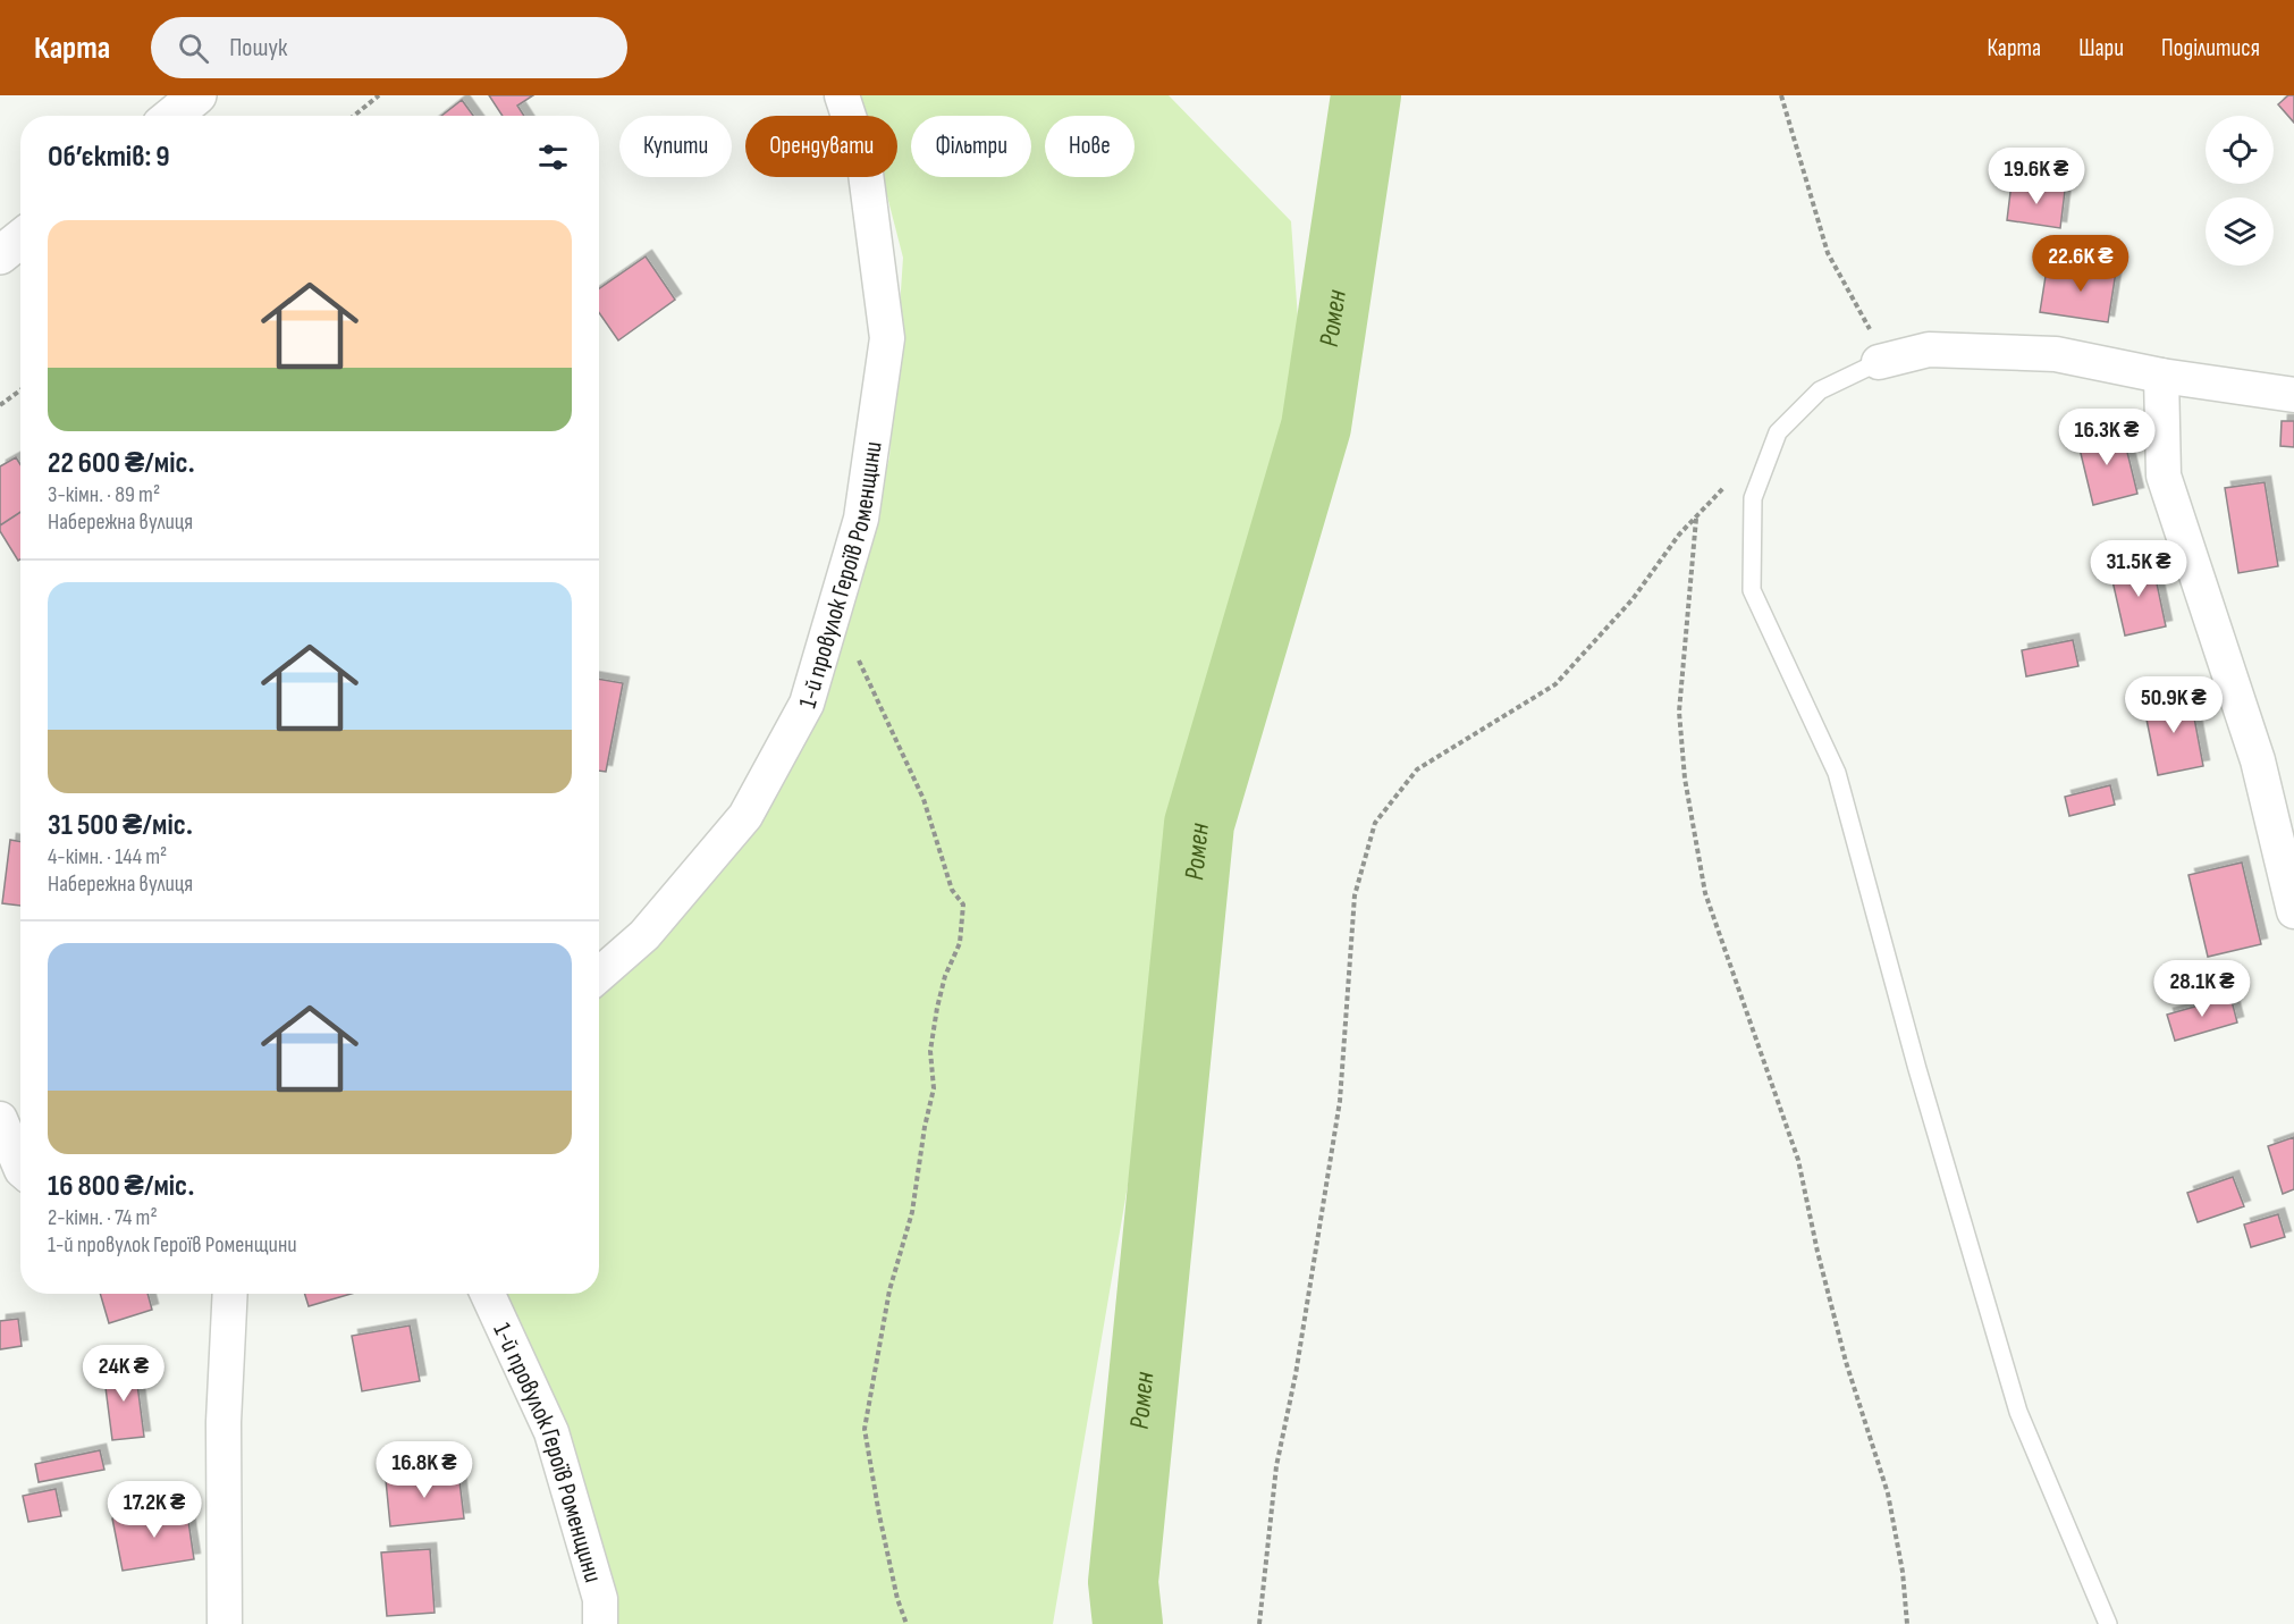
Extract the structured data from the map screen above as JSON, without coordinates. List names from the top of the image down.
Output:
{
  "streets": {
    "street": ["1-й провулок Героїв Роменщини"]
  },
  "water": ["Ромен"],
  "page": {
    "header": "Карта",
    "search": "Пошук",
    "nav": ["Карта", "Шари", "Поділитися"],
    "chip": [
      "Купити",
      "Орендувати",
      "Фільтри",
      "Нове"
    ],
    "heading": "Об’єктів: 9",
    "price": [
      "19.6K ₴",
      "22.6K ₴",
      "16.3K ₴",
      "31.5K ₴",
      "50.9K ₴",
      "28.1K ₴",
      "24K ₴",
      "16.8K ₴",
      "17.2K ₴"
    ],
    "list": [
      {
        "name": "22 600 ₴/міс.",
        "note": "3-кімн. · 89 m² · Набережна вулиця"
      },
      {
        "name": "31 500 ₴/міс.",
        "note": "4-кімн. · 144 m² · Набережна вулиця"
      },
      {
        "name": "16 800 ₴/міс.",
        "note": "2-кімн. · 74 m² · 1-й провулок Героїв Роменщини"
      }
    ]
  }
}
